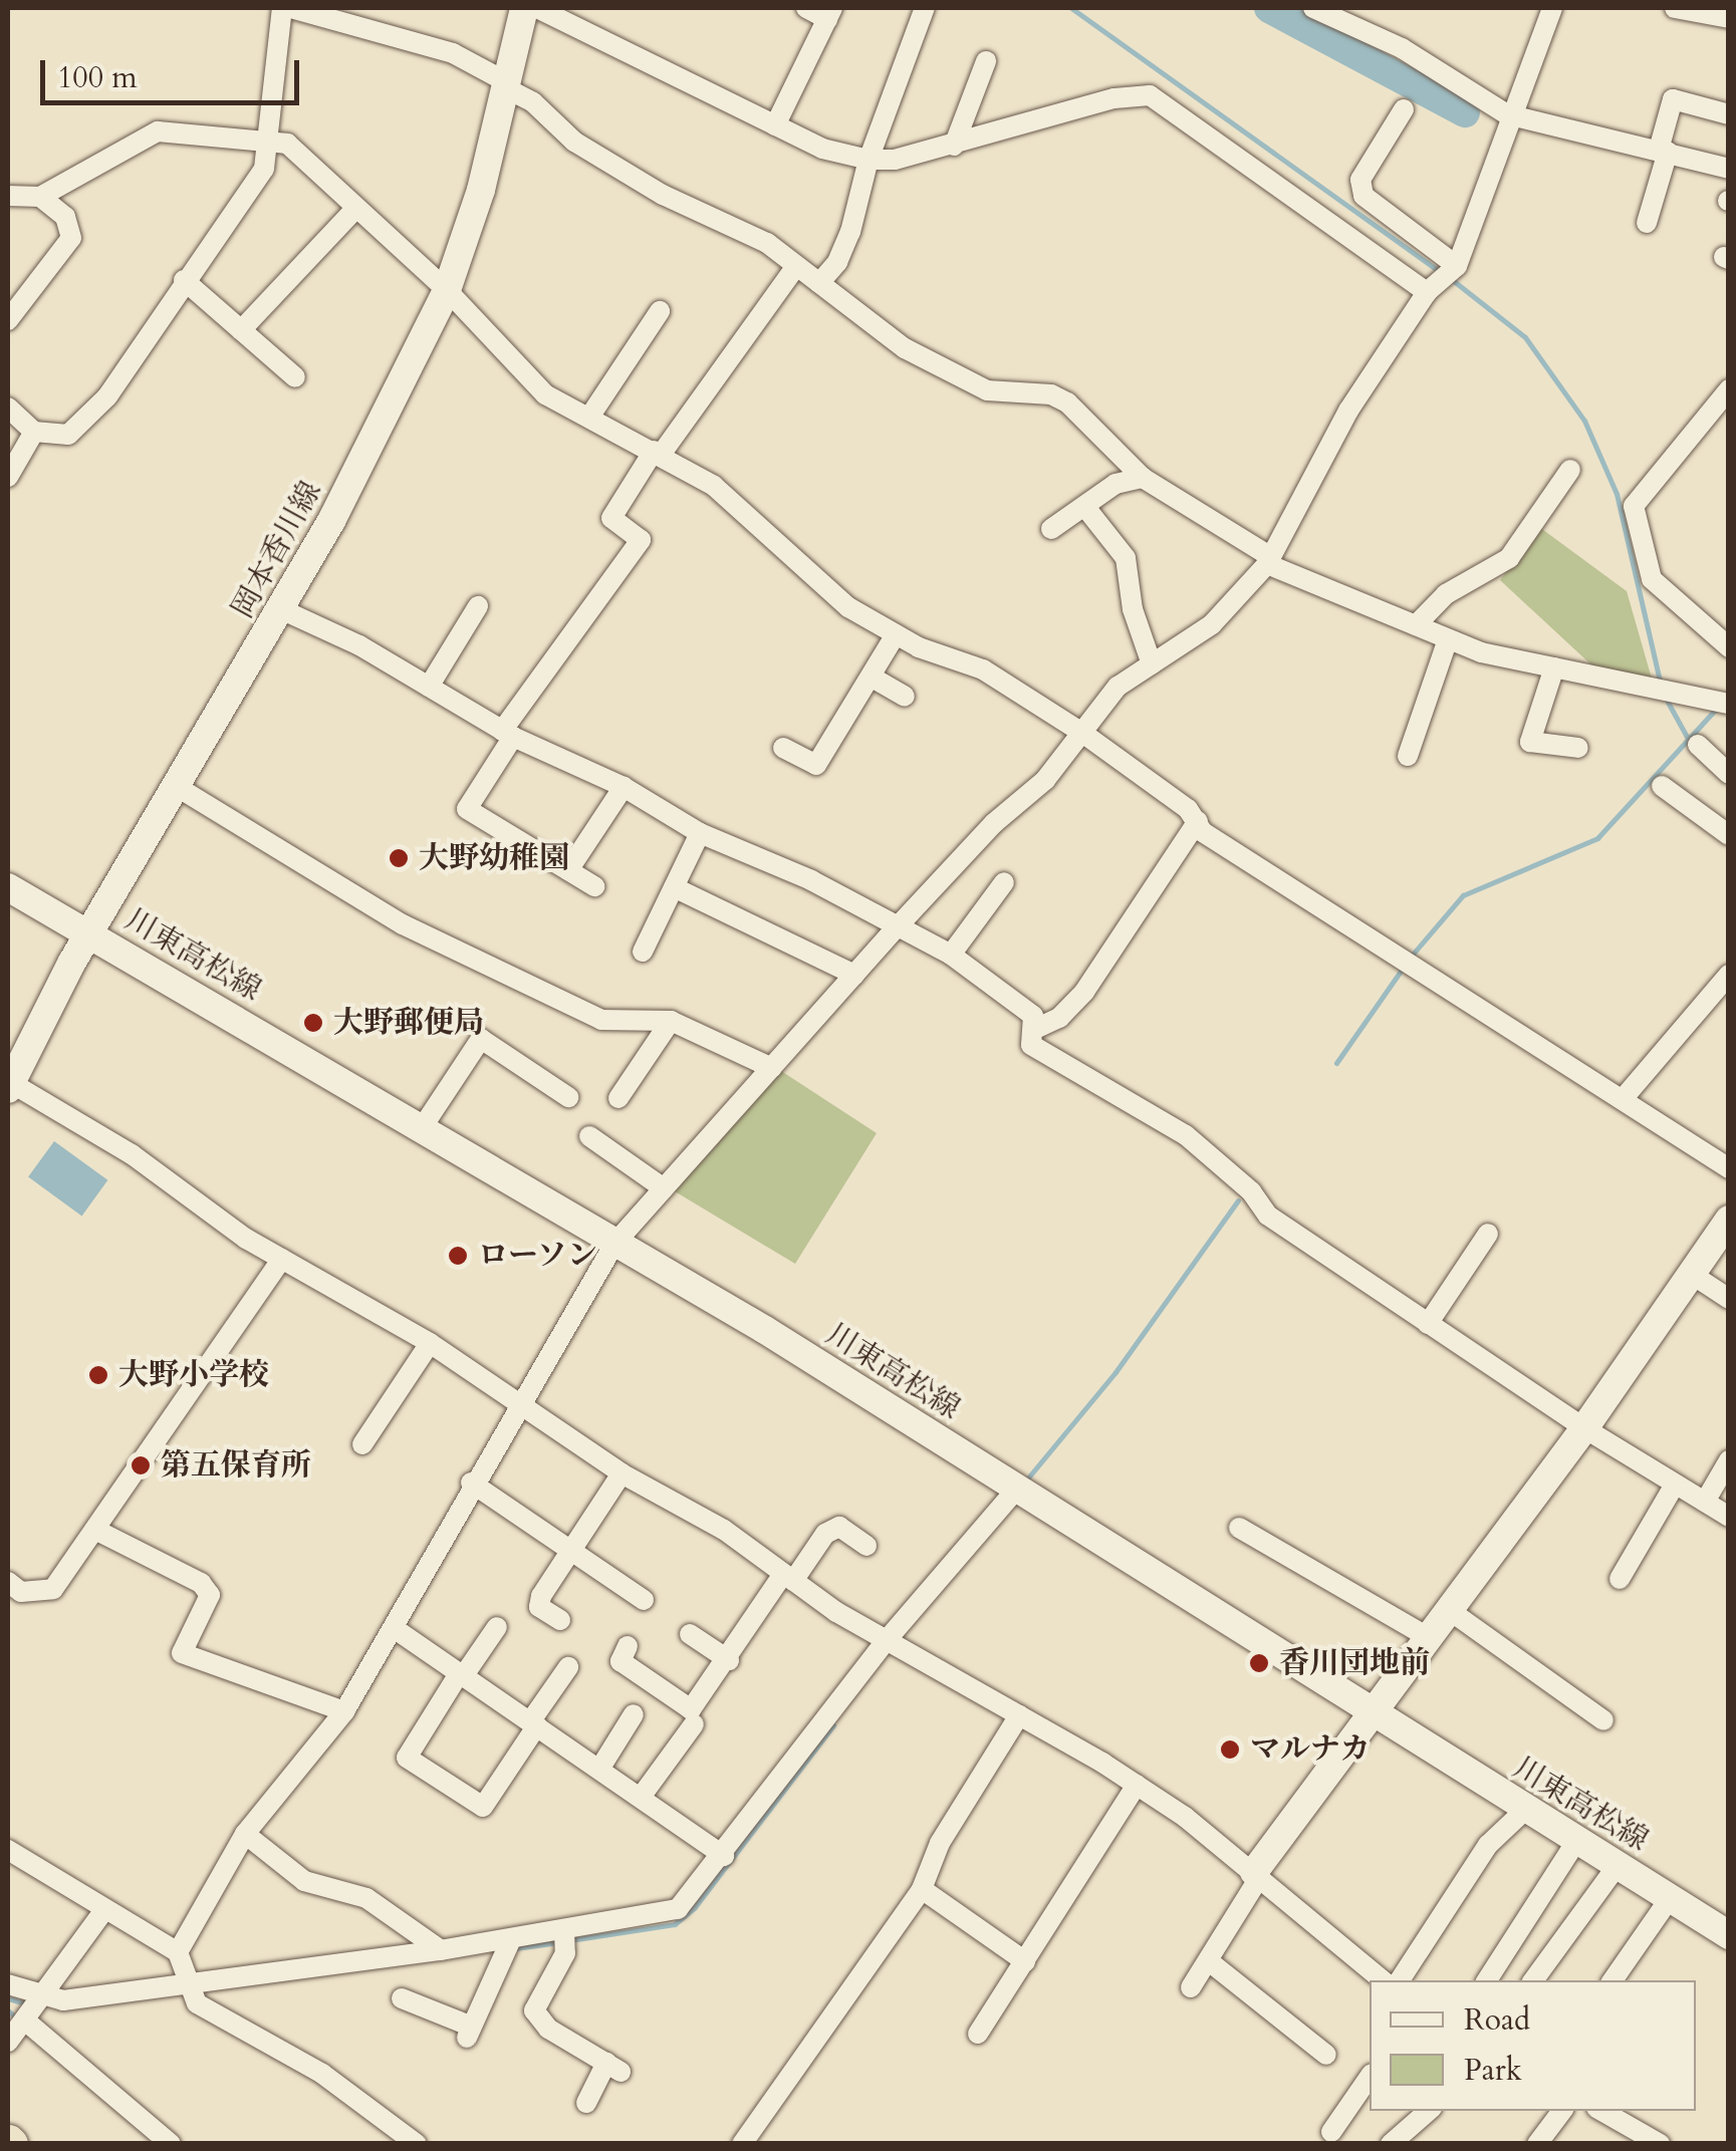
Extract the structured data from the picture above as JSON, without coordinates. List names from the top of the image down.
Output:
{
  "streets": {
    "main road": ["岡本香川線", "川東高松線"]
  },
  "crossings": [
    ["岡本香川線", "川東高松線"]
  ],
  "places": [
    "大野幼稚園",
    "大野郵便局",
    "ローソン",
    "大野小学校",
    "第五保育所",
    "香川団地前",
    "マルナカ"
  ],
  "legend": ["Road", "Park"],
  "scale_bar": "100 m"
}
